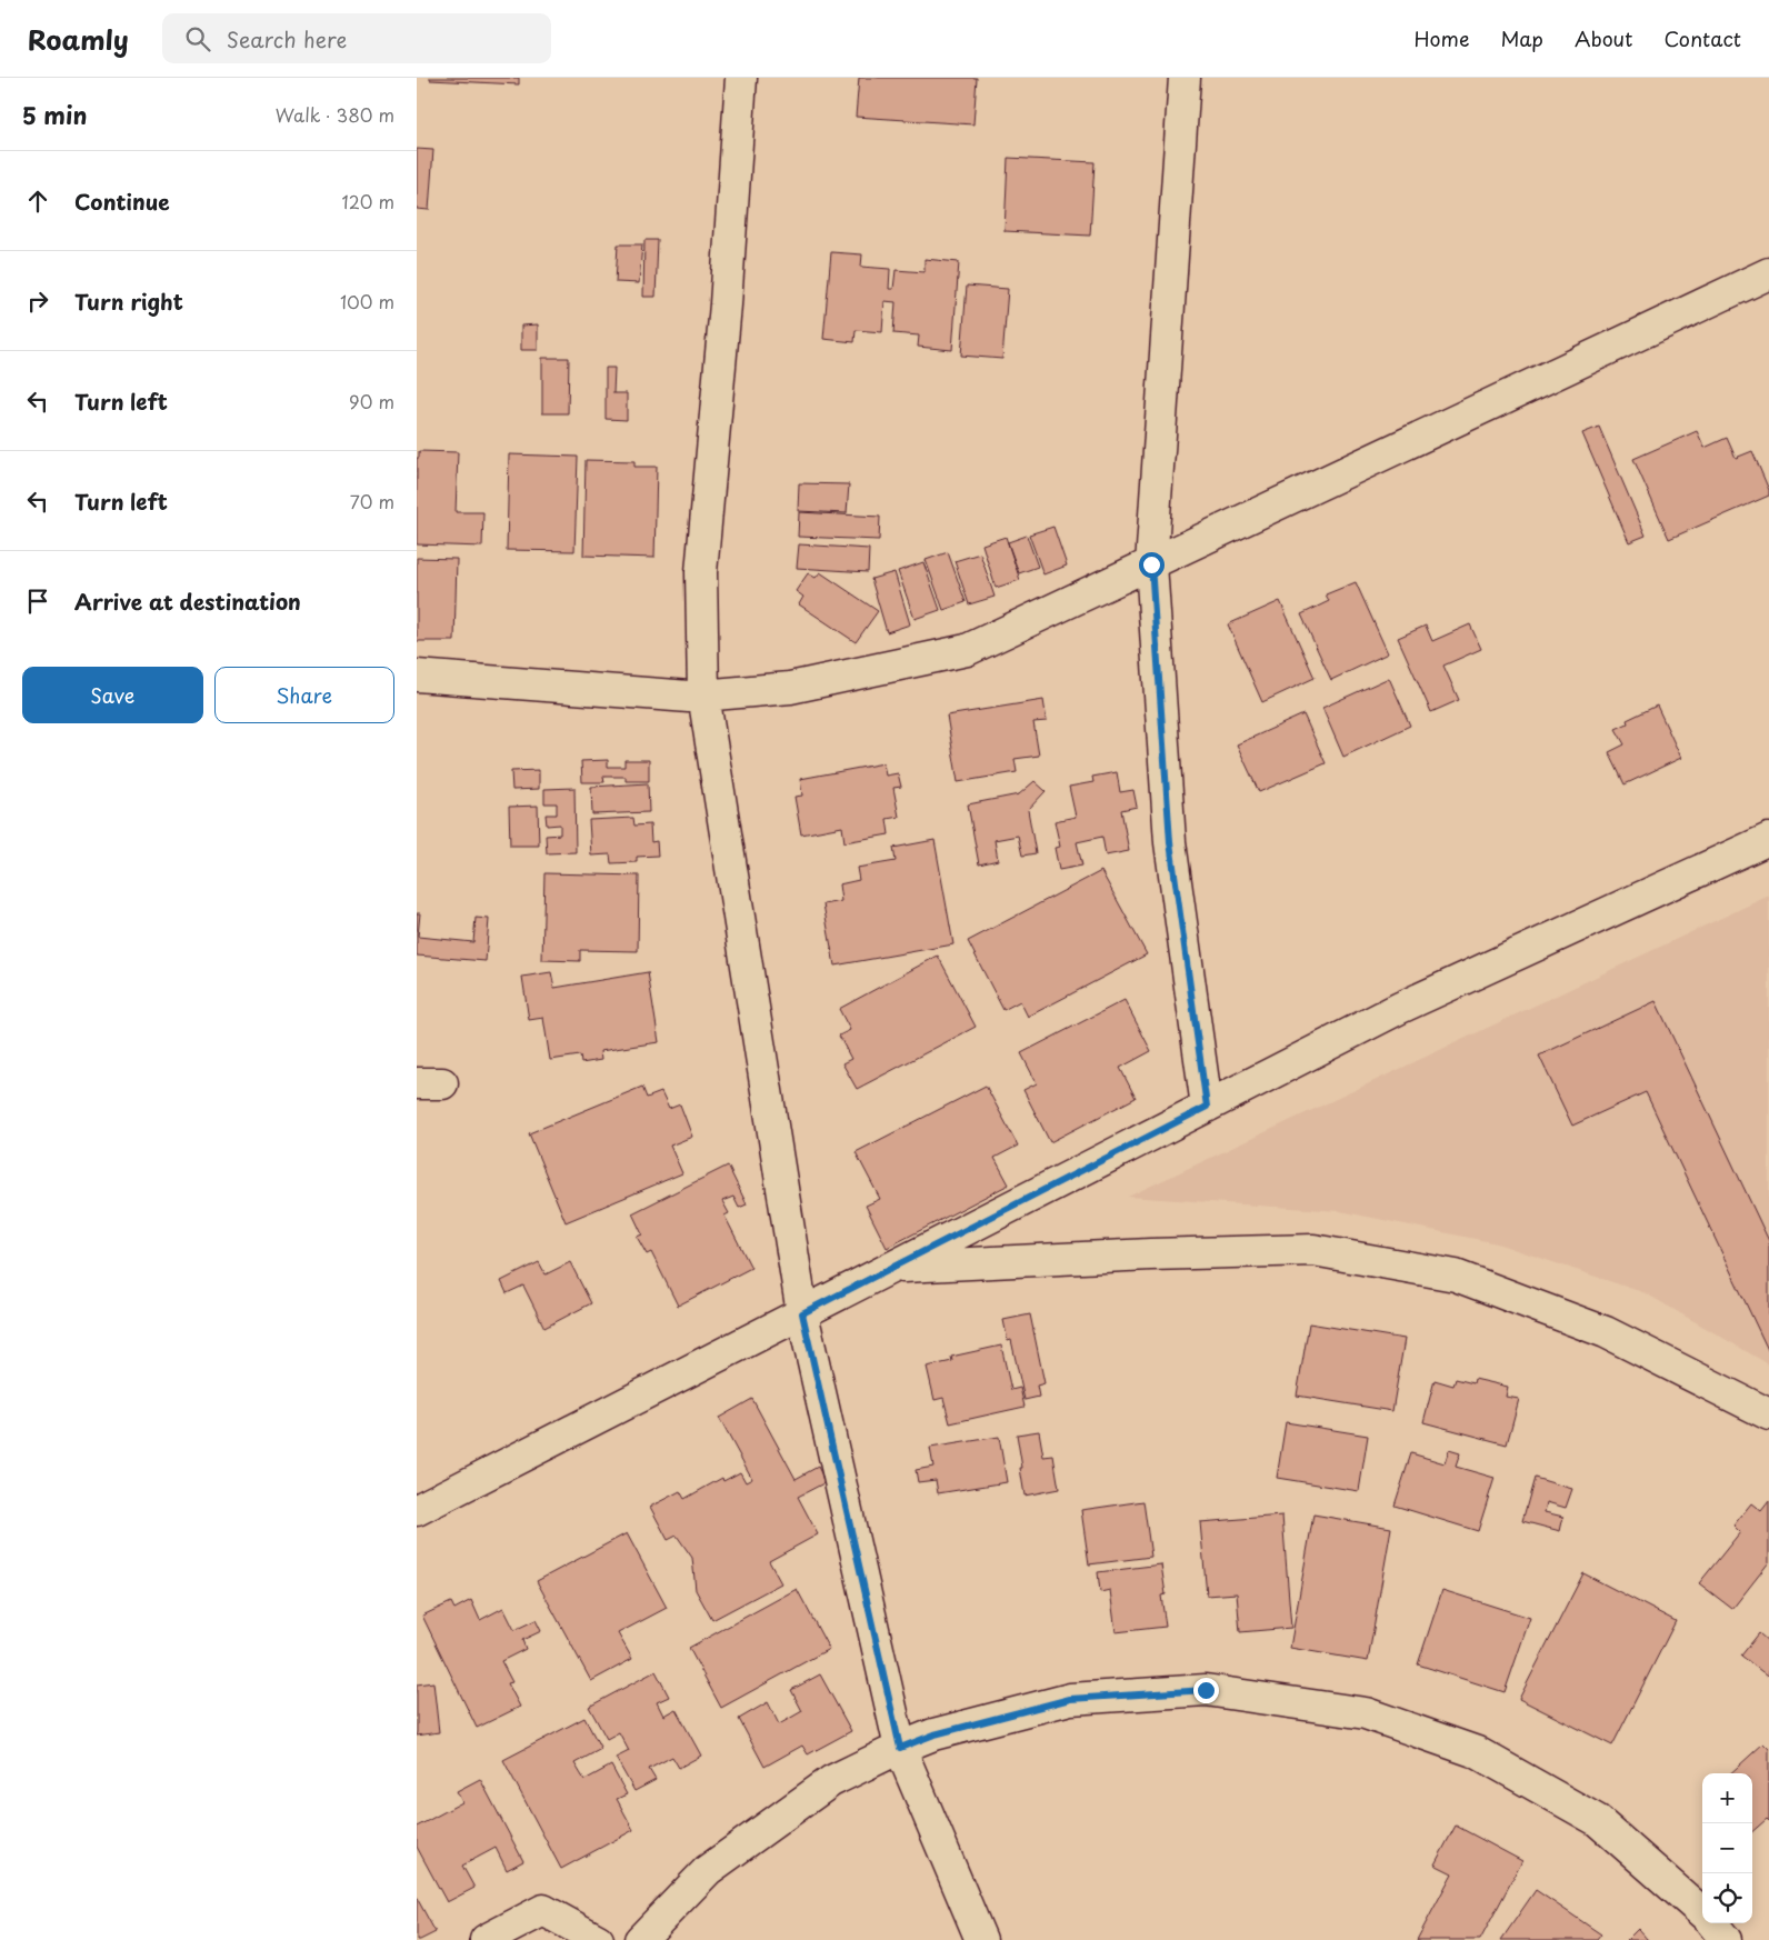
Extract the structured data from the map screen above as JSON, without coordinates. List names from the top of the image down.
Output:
{
  "page": {
    "header": "Roamly",
    "search": "Search here",
    "nav": [
      "Home",
      "Map",
      "About",
      "Contact"
    ],
    "heading": ["5 min", "Walk · 380 m"],
    "list": [
      ["Continue", "120 m"],
      ["Turn right", "100 m"],
      ["Turn left", "90 m"],
      ["Turn left", "70 m"],
      "Arrive at destination"
    ],
    "buttons": ["Save", "Share"],
    "map_buttons": ["+", "−"]
  }
}
